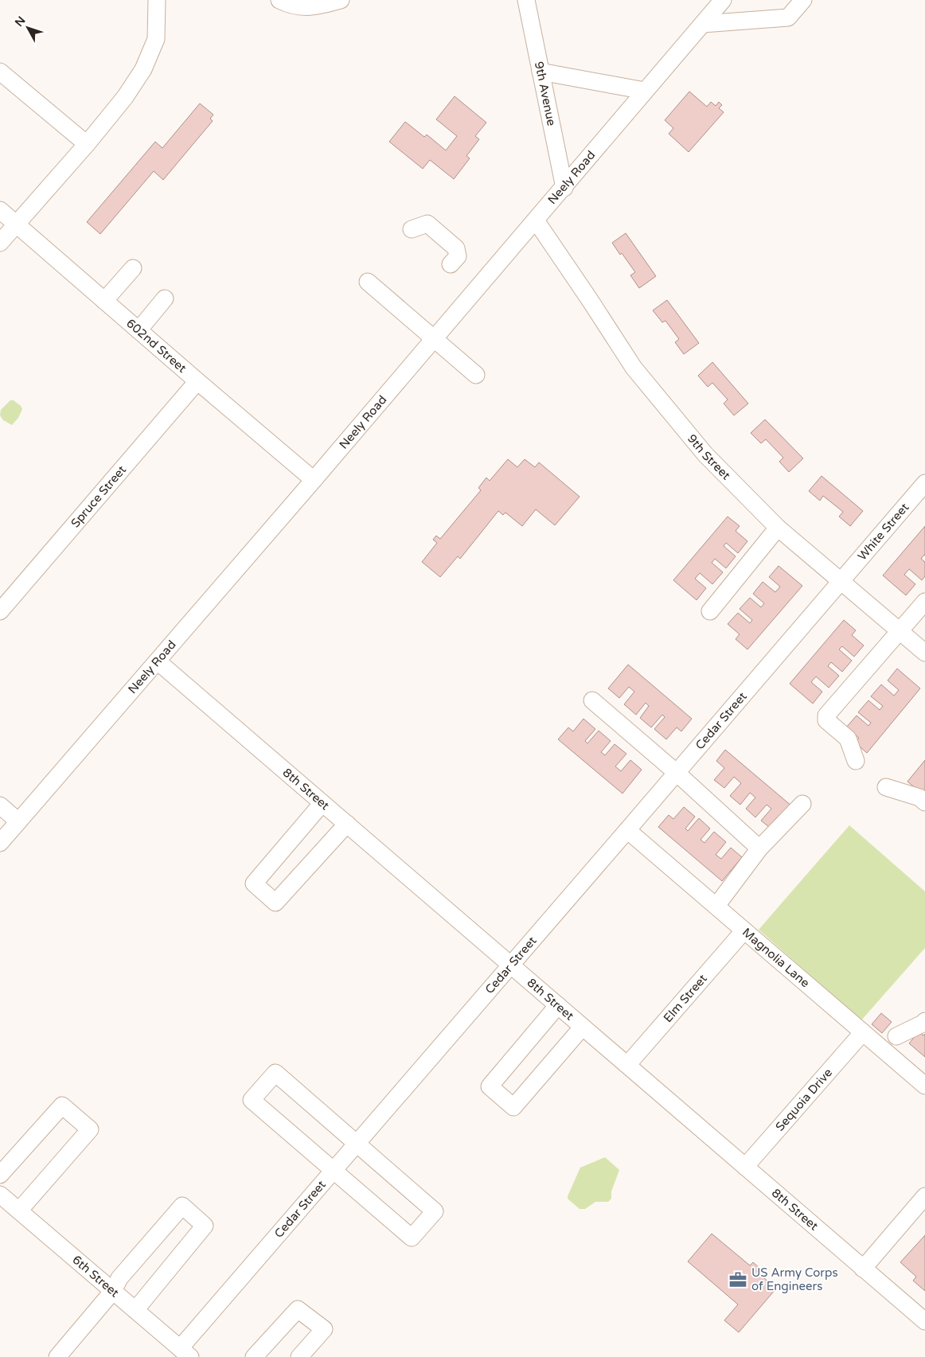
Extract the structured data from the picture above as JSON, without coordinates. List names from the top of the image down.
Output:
{
  "streets": {
    "street": [
      "9th Avenue",
      "Neely Road",
      "602nd Street",
      "9th Street",
      "Spruce Street",
      "White Street",
      "Cedar Street",
      "8th Street",
      "Magnolia Lane",
      "Elm Street",
      "Sequoia Drive",
      "6th Street"
    ]
  },
  "crossings": [
    ["9th Avenue", "Neely Road"],
    ["Neely Road", "602nd Street"],
    ["Neely Road", "9th Street"],
    ["Neely Road", "8th Street"],
    ["602nd Street", "Spruce Street"],
    ["9th Street", "White Street"],
    ["9th Street", "Cedar Street"],
    ["White Street", "Cedar Street"],
    ["Cedar Street", "8th Street"],
    ["Cedar Street", "Magnolia Lane"],
    ["Cedar Street", "6th Street"],
    ["8th Street", "Elm Street"],
    ["8th Street", "Sequoia Drive"],
    ["Magnolia Lane", "Elm Street"],
    ["Magnolia Lane", "Sequoia Drive"]
  ],
  "places": {
    "office": ["US Army Corps of Engineers"]
  },
  "north": "top left"
}
